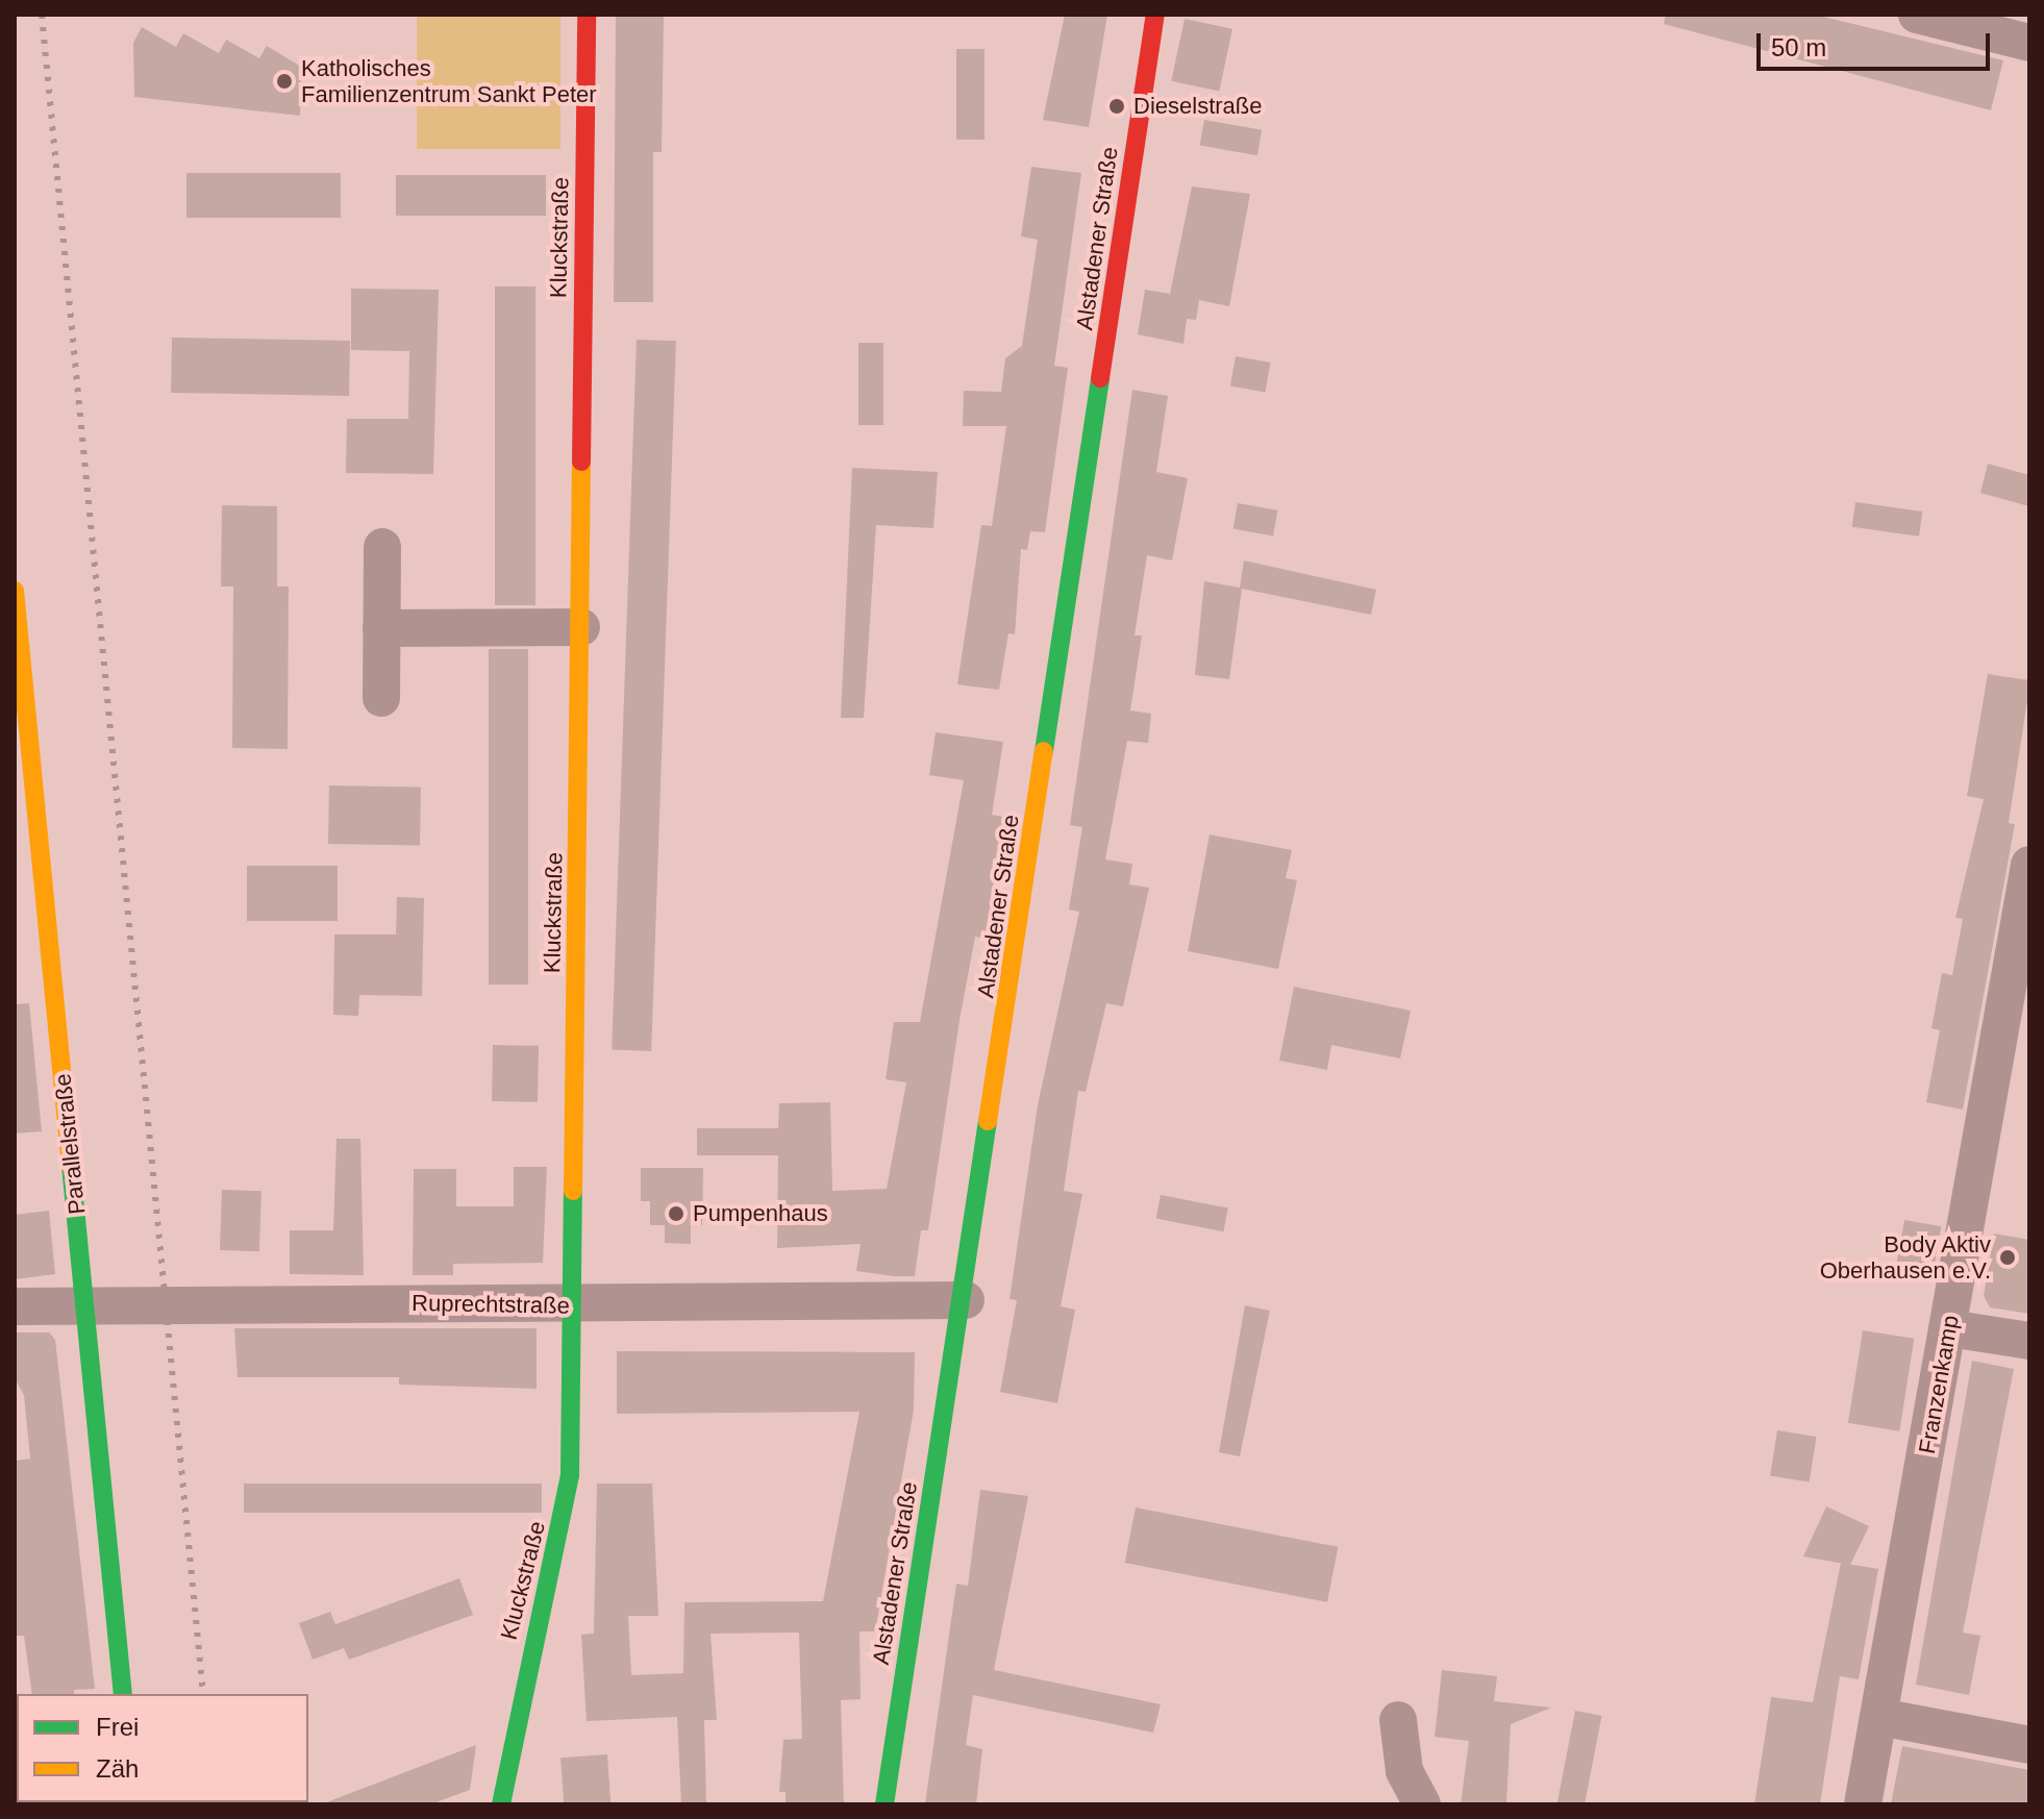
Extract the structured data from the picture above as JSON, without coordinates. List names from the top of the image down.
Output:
{
  "streets": {
    "street": [
      "Kluckstraße",
      "Alstadener Straße",
      "Parallelstraße",
      "Ruprechtstraße",
      "Franzenkamp"
    ]
  },
  "crossings": [
    ["Kluckstraße", "Ruprechtstraße"],
    ["Alstadener Straße", "Ruprechtstraße"],
    ["Parallelstraße", "Ruprechtstraße"]
  ],
  "places": [
    "Katholisches Familienzentrum Sankt Peter",
    "Dieselstraße",
    "Pumpenhaus",
    "Body Aktiv Oberhausen e.V."
  ],
  "legend": ["Frei", "Zäh"],
  "scale_bar": "50 m"
}
